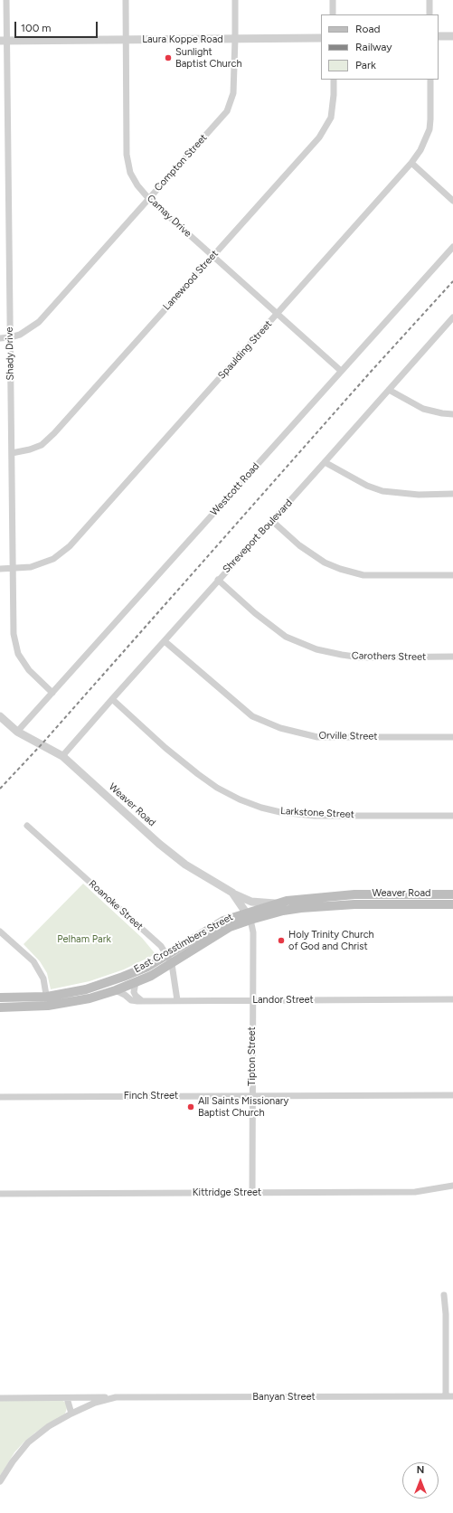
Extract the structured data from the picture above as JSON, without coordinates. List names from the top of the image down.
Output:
{
  "streets": {
    "main road": ["Weaver Road", "East Crosstimbers Street"],
    "street": [
      "Laura Koppe Road",
      "Compton Street",
      "Camay Drive",
      "Lanewood Street",
      "Spaulding Street",
      "Shady Drive",
      "Westcott Road",
      "Shreveport Boulevard",
      "Carothers Street",
      "Orville Street",
      "Larkstone Street",
      "Roanoke Street",
      "Landor Street",
      "Tipton Street",
      "Finch Street",
      "Kittridge Street",
      "Banyan Street"
    ]
  },
  "crossings": [
    ["Laura Koppe Road", "Compton Street"],
    ["Laura Koppe Road", "Camay Drive"],
    ["Laura Koppe Road", "Shady Drive"],
    ["Compton Street", "Camay Drive"],
    ["Compton Street", "Shady Drive"],
    ["Camay Drive", "Lanewood Street"],
    ["Camay Drive", "Spaulding Street"],
    ["Camay Drive", "Westcott Road"],
    ["Lanewood Street", "Shady Drive"],
    ["Spaulding Street", "Shady Drive"],
    ["Shady Drive", "Westcott Road"],
    ["Westcott Road", "Weaver Road"],
    ["Shreveport Boulevard", "Carothers Street"],
    ["Shreveport Boulevard", "Orville Street"],
    ["Shreveport Boulevard", "Weaver Road"],
    ["Shreveport Boulevard", "Larkstone Street"],
    ["Weaver Road", "East Crosstimbers Street"],
    ["Weaver Road", "Tipton Street"],
    ["Roanoke Street", "East Crosstimbers Street"],
    ["Roanoke Street", "Landor Street"],
    ["East Crosstimbers Street", "Landor Street"],
    ["East Crosstimbers Street", "Tipton Street"],
    ["Landor Street", "Tipton Street"],
    ["Tipton Street", "Finch Street"],
    ["Tipton Street", "Kittridge Street"]
  ],
  "parks": ["Pelham Park"],
  "places": ["Sunlight Baptist Church", "Holy Trinity Church of God and Christ", "All Saints Missionary Baptist Church"],
  "legend": ["Road", "Railway", "Park"],
  "scale_bar": "100 m",
  "north": "top"
}
